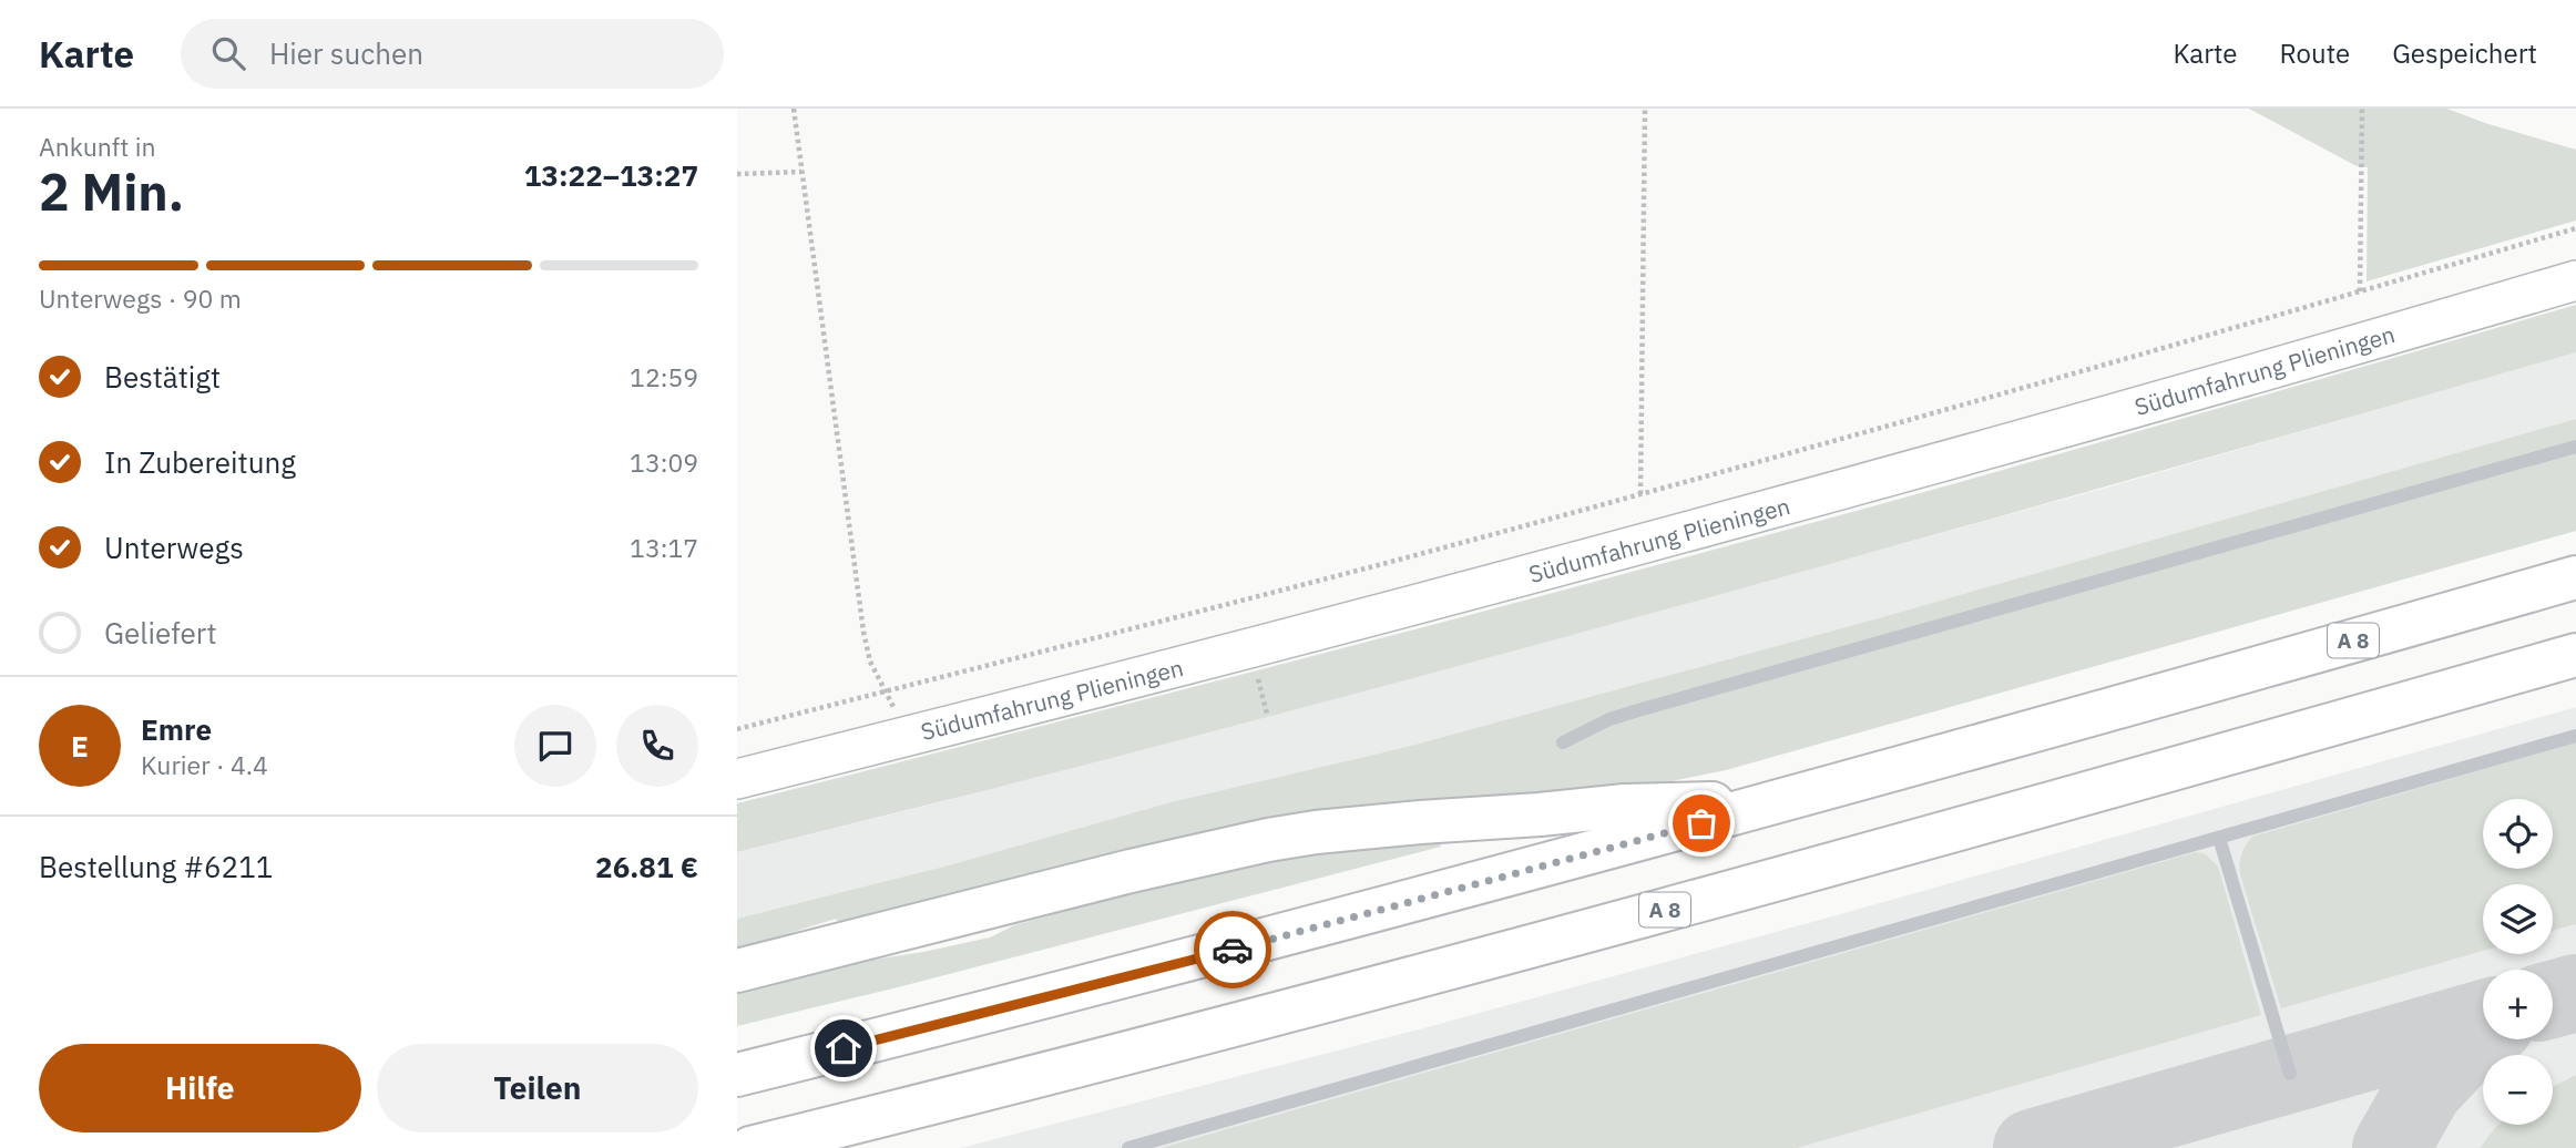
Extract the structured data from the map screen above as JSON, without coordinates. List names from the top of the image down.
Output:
{
  "streets": {
    "highway": ["A 8"],
    "main road": ["Südumfahrung Plieningen"]
  },
  "page": {
    "header": "Karte",
    "search": "Hier suchen",
    "nav": ["Karte", "Route", "Gespeichert"],
    "heading": ["2 Min.", "Ankunft in", "13:22–13:27"],
    "panel": [
      "Emre",
      "Kurier · 4.4",
      "Bestellung #6211",
      "26.81 €"
    ],
    "bar": "Unterwegs · 90 m",
    "list": [
      ["Bestätigt", "12:59"],
      ["In Zubereitung", "13:09"],
      ["Unterwegs", "13:17"],
      "Geliefert"
    ],
    "round": "E",
    "map_buttons": ["+", "−"],
    "buttons": ["Hilfe", "Teilen"]
  }
}
